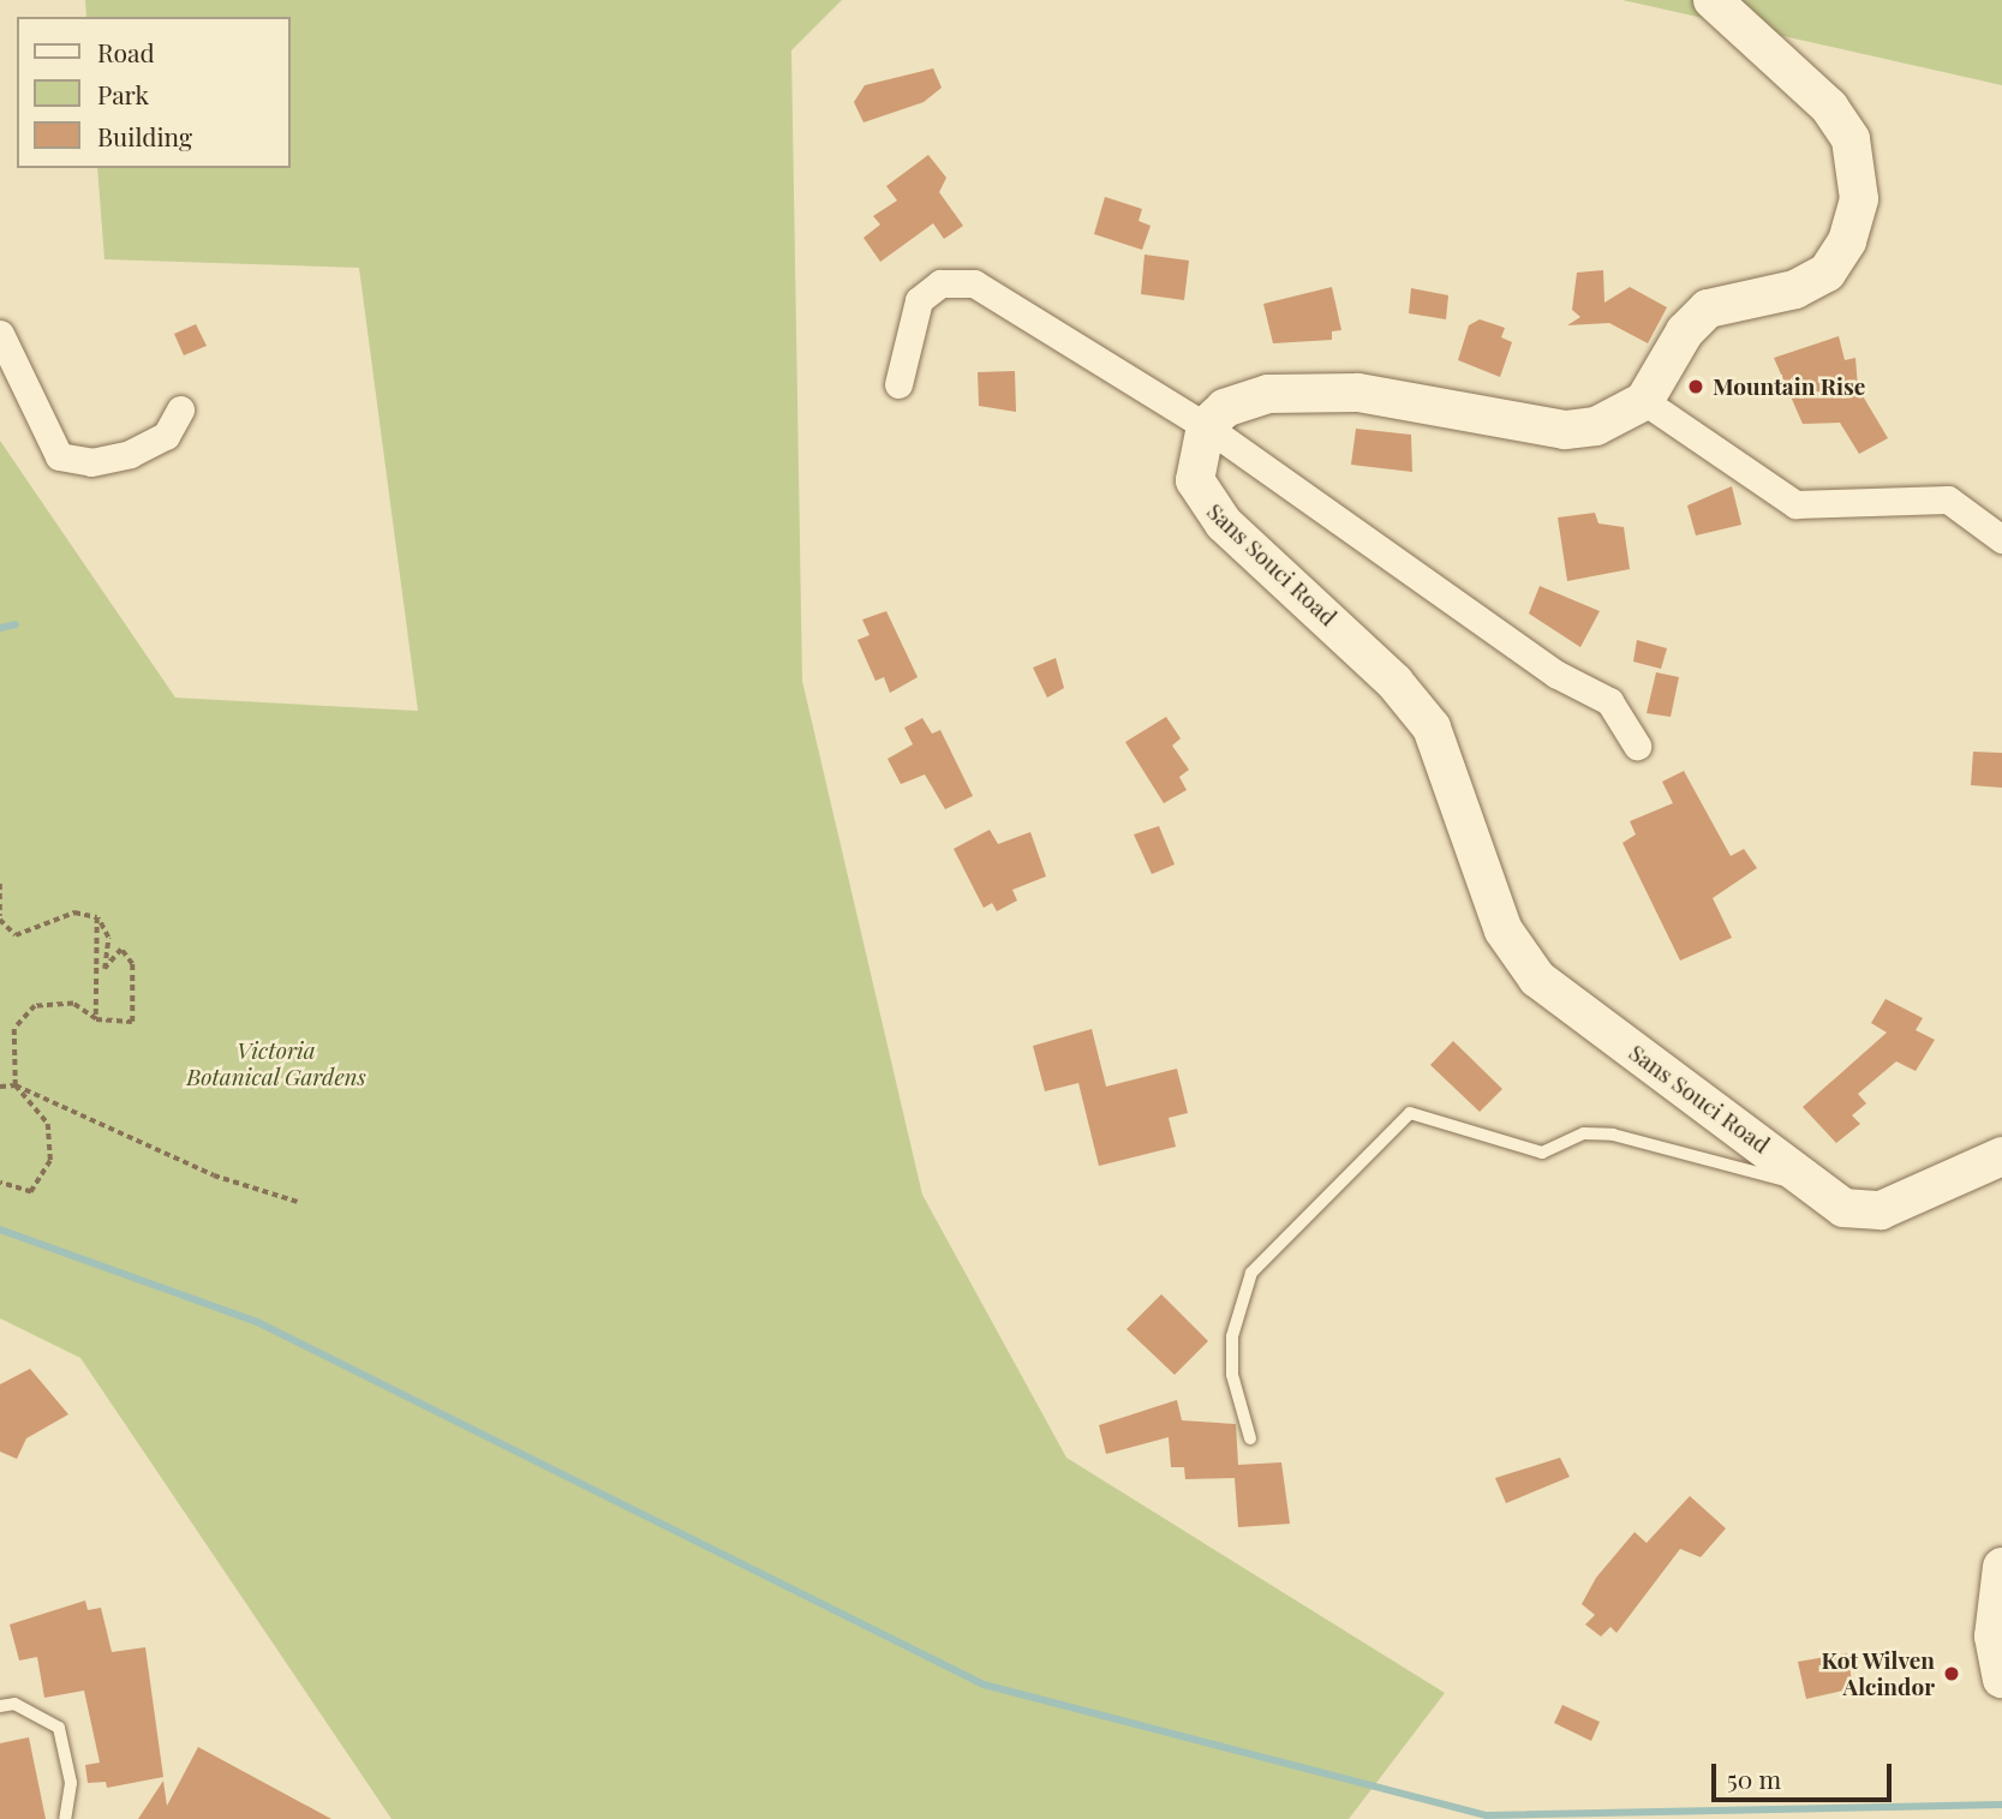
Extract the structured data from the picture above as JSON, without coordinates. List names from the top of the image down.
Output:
{
  "streets": {
    "main road": ["Sans Souci Road"]
  },
  "parks": ["Victoria Botanical Gardens"],
  "places": ["Mountain Rise", "Kot Wilven Alcindor"],
  "legend": ["Road", "Park", "Building"],
  "scale_bar": "50 m"
}
